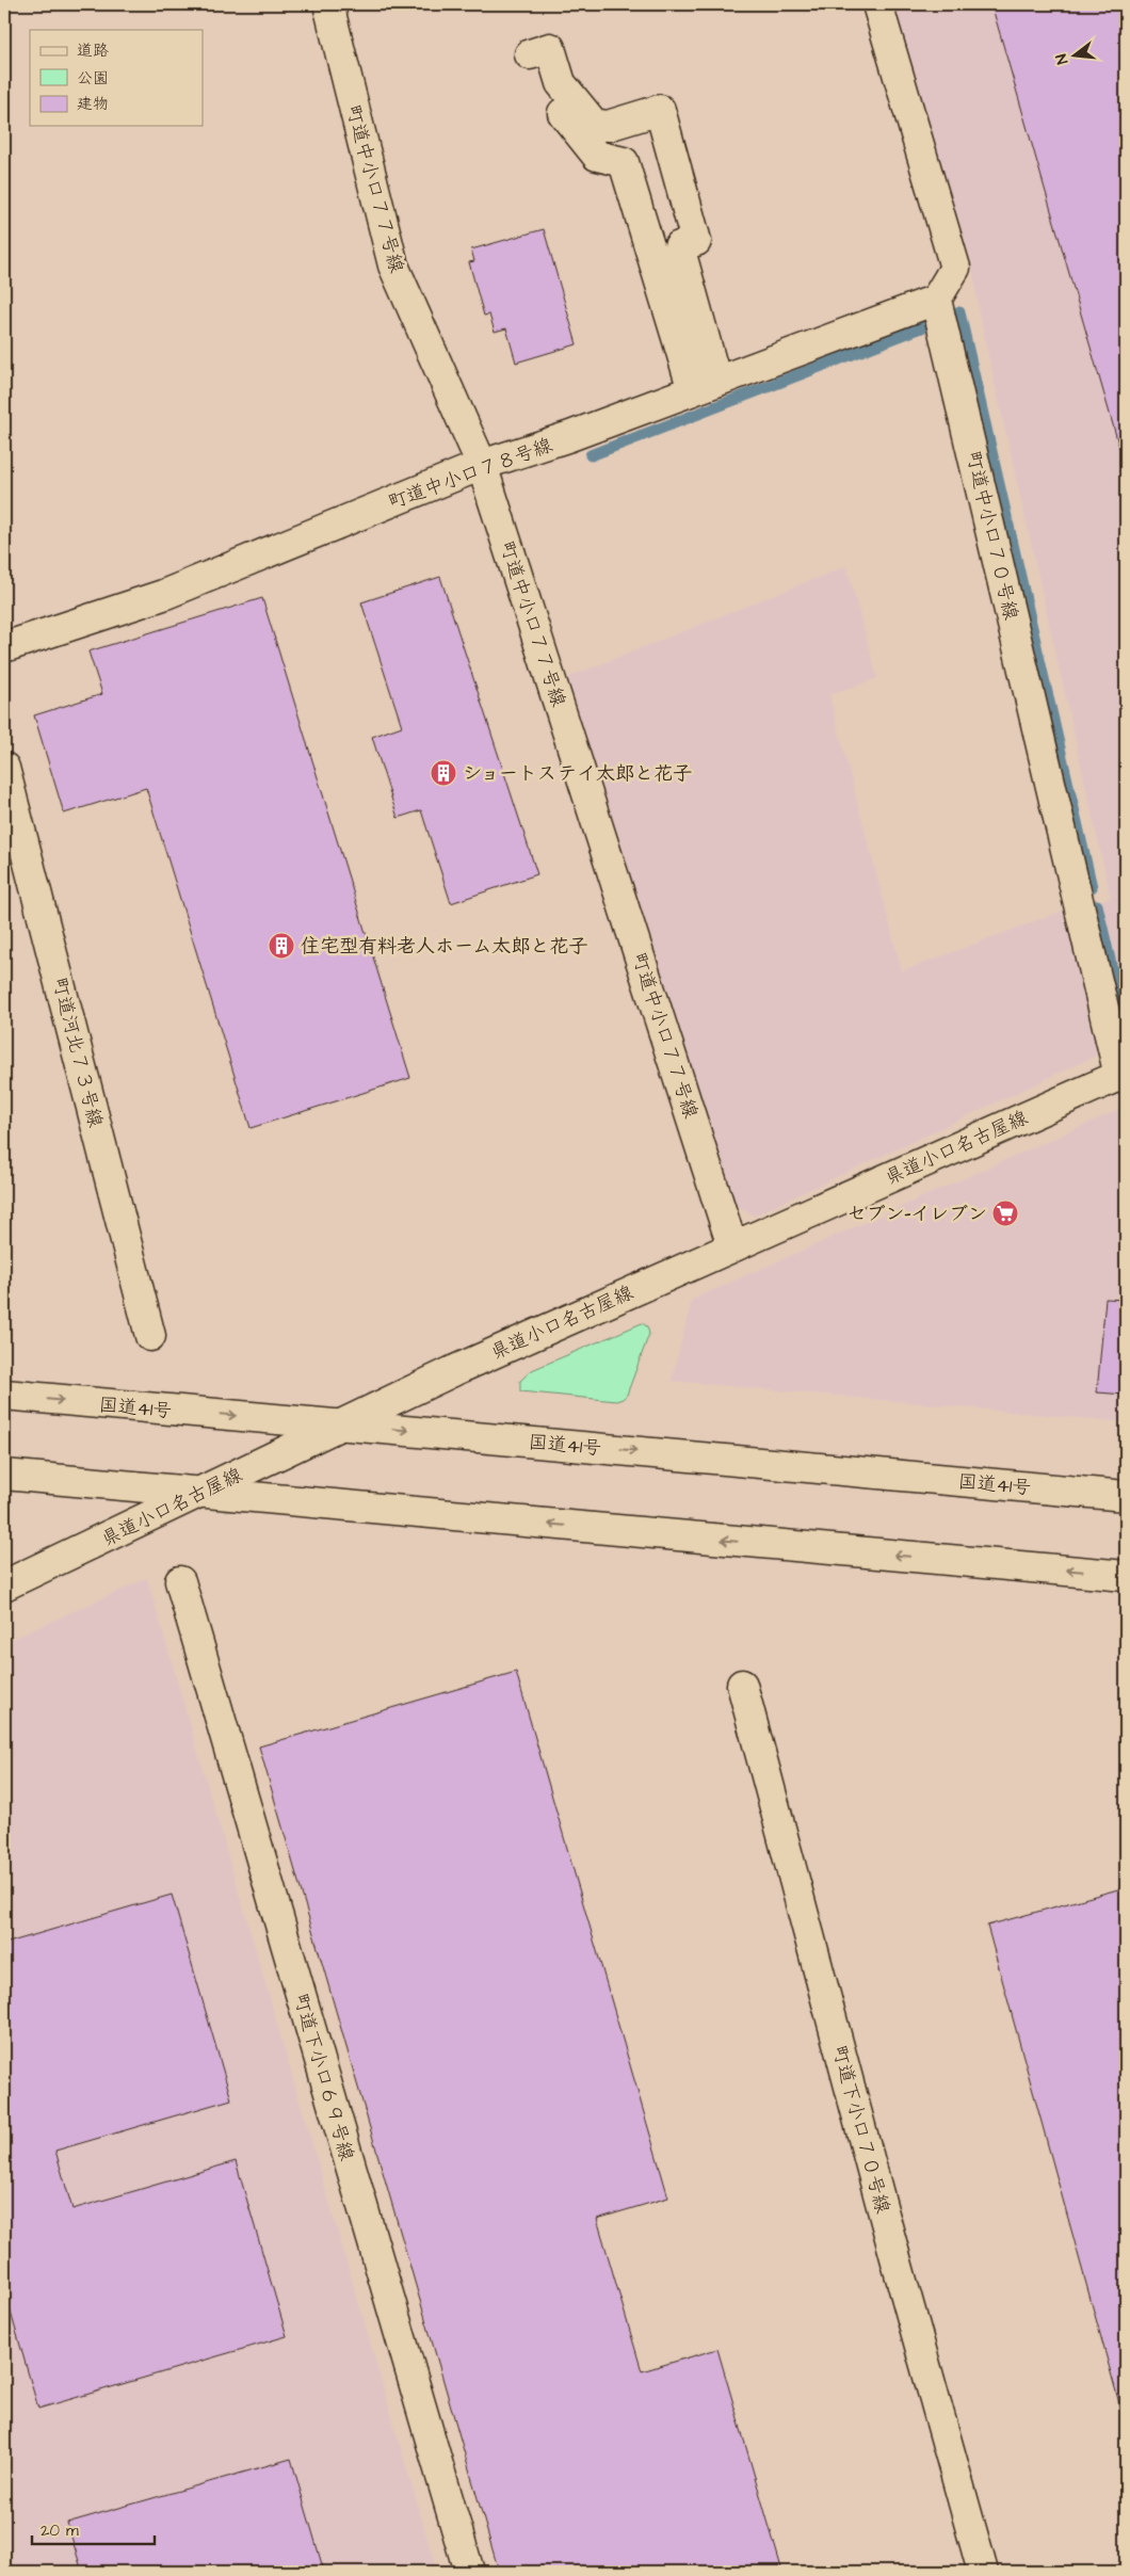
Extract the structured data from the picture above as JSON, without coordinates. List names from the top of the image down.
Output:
{
  "streets": {
    "main road": [
      "町道中小口７７号線",
      "町道中小口７８号線",
      "町道中小口７０号線",
      "町道河北７３号線",
      "県道小口名古屋線",
      "国道41号",
      "町道下小口６９号線",
      "町道下小口７０号線"
    ]
  },
  "crossings": [
    ["町道中小口７７号線", "町道中小口７８号線"],
    ["町道中小口７７号線", "県道小口名古屋線"],
    ["町道中小口７８号線", "町道中小口７０号線"],
    ["町道中小口７０号線", "県道小口名古屋線"],
    ["県道小口名古屋線", "国道41号"]
  ],
  "places": {
    "building": ["ショートステイ太郎と花子", "住宅型有料老人ホーム太郎と花子"],
    "supermarket": ["セブン-イレブン"]
  },
  "legend": ["道路", "公園", "建物"],
  "scale_bar": "20 m",
  "north": "left"
}
